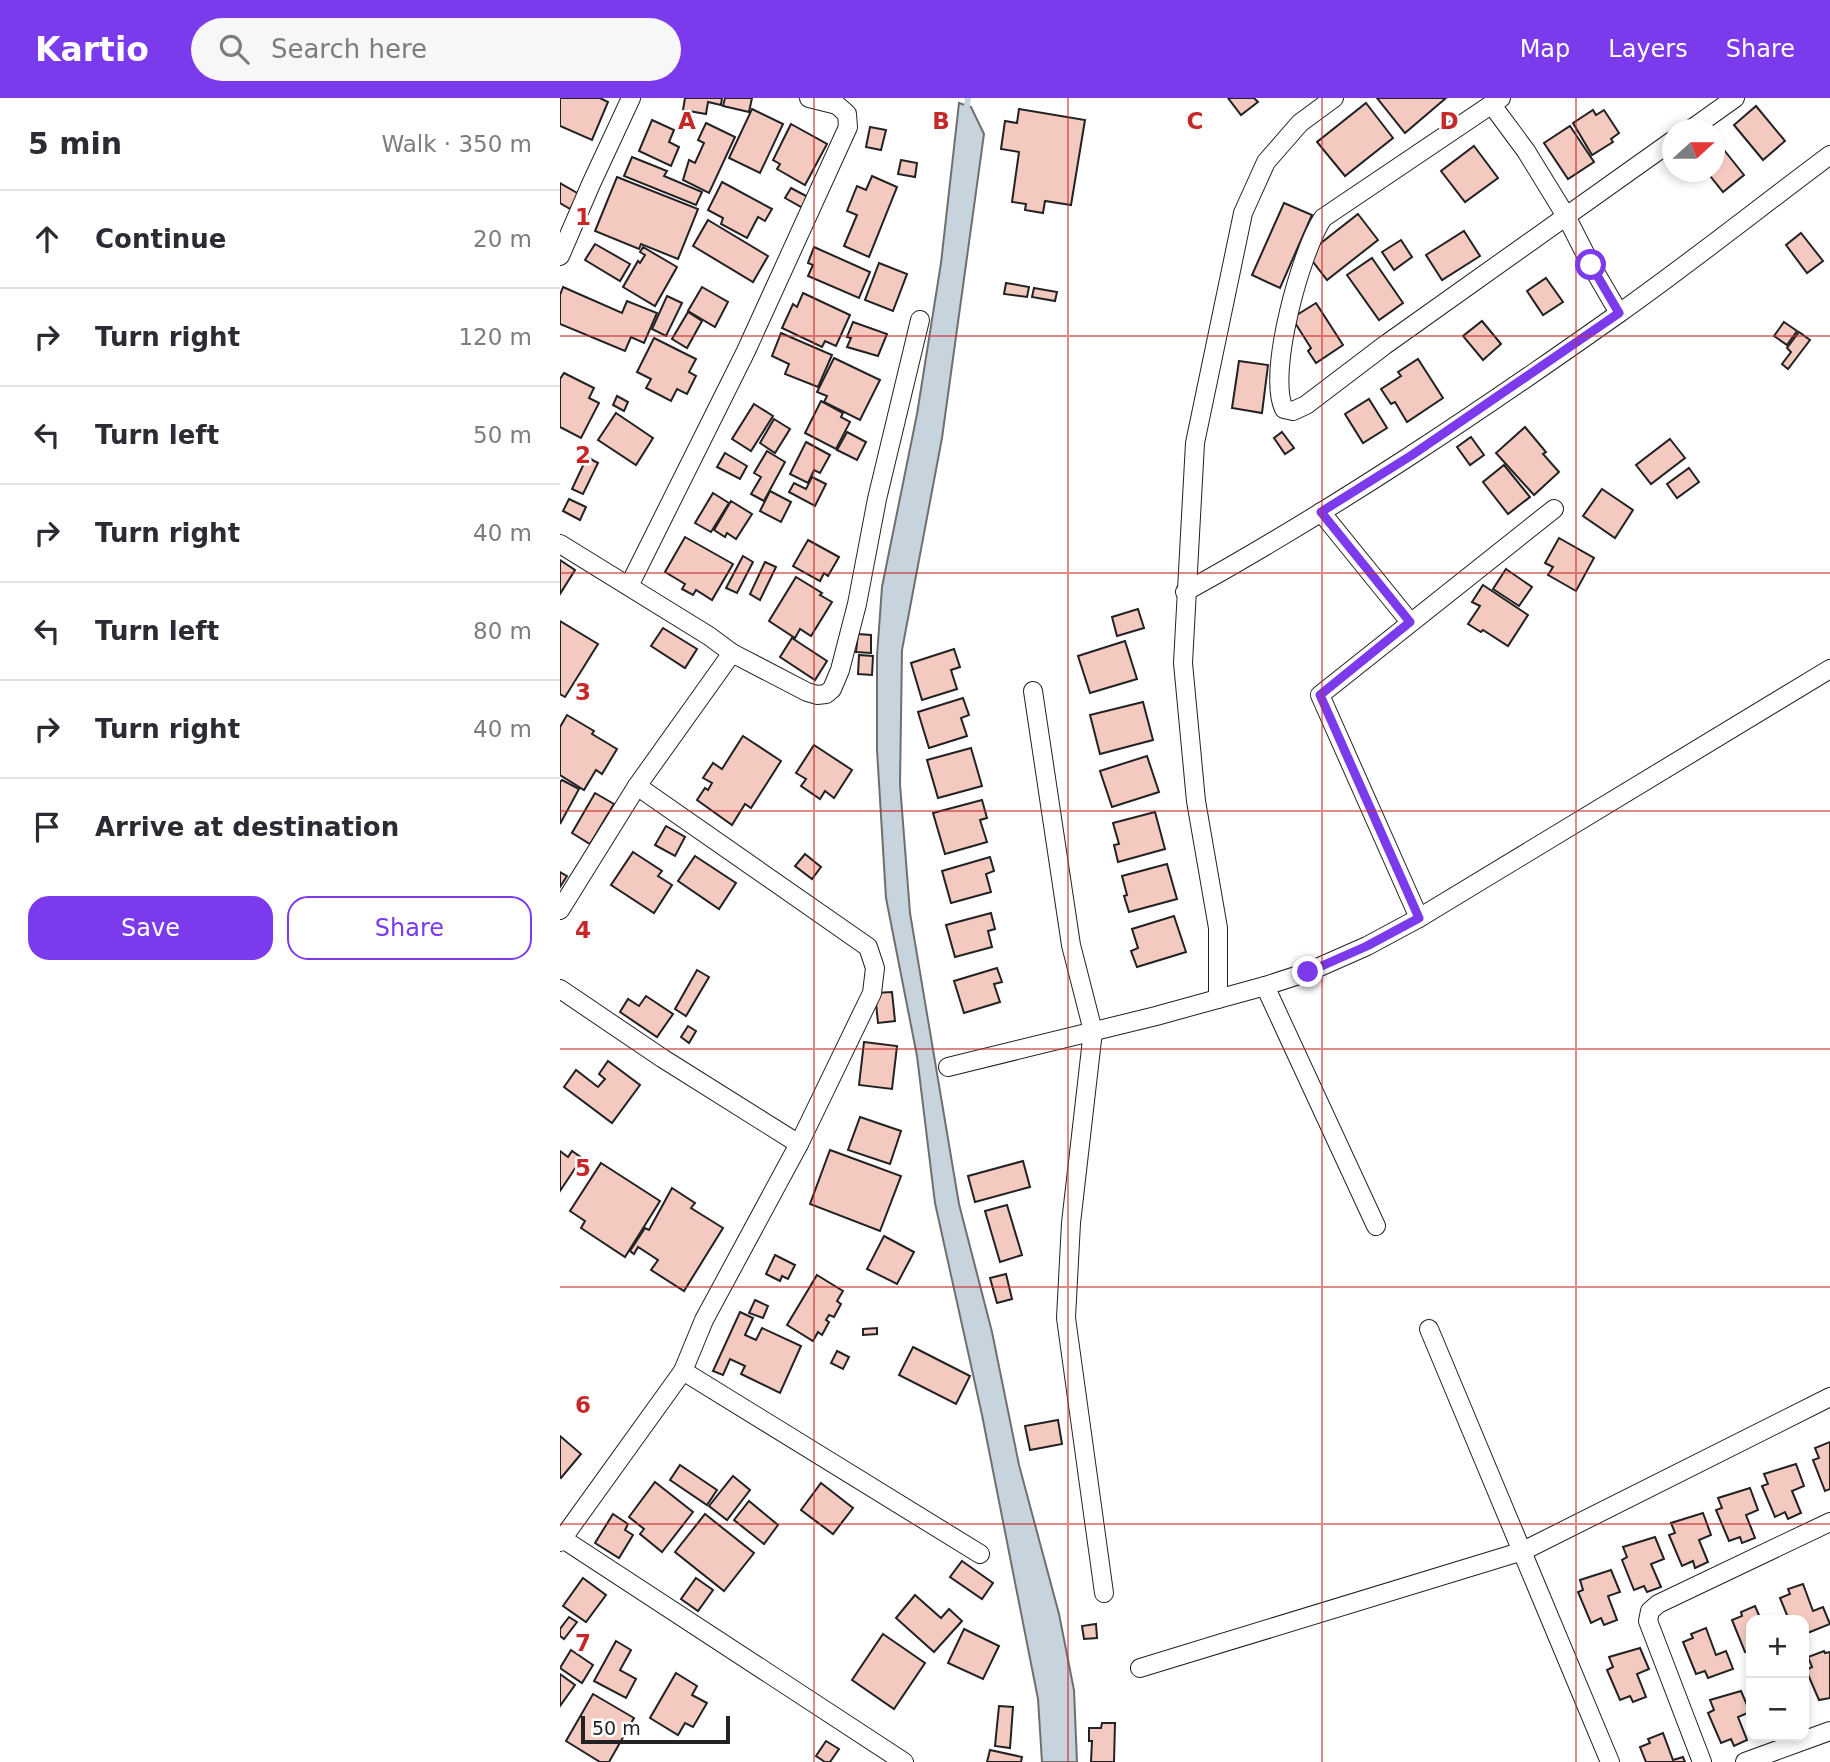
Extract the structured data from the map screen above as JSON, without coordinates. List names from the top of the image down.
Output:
{
  "scale_bar": "50 m",
  "north": "right",
  "page": {
    "header": "Kartio",
    "search": "Search here",
    "nav": ["Map", "Layers", "Share"],
    "heading": ["5 min", "Walk · 350 m"],
    "list": [
      ["Continue", "20 m"],
      ["Turn right", "120 m"],
      ["Turn left", "50 m"],
      ["Turn right", "40 m"],
      ["Turn left", "80 m"],
      ["Turn right", "40 m"],
      "Arrive at destination"
    ],
    "buttons": ["Save", "Share"],
    "map_buttons": ["+", "−"],
    "scale": "50 m"
  },
  "grid": {
    "columns": [
      "A",
      "B",
      "C",
      "D"
    ],
    "rows": [
      "1",
      "2",
      "3",
      "4",
      "5",
      "6",
      "7"
    ]
  }
}
